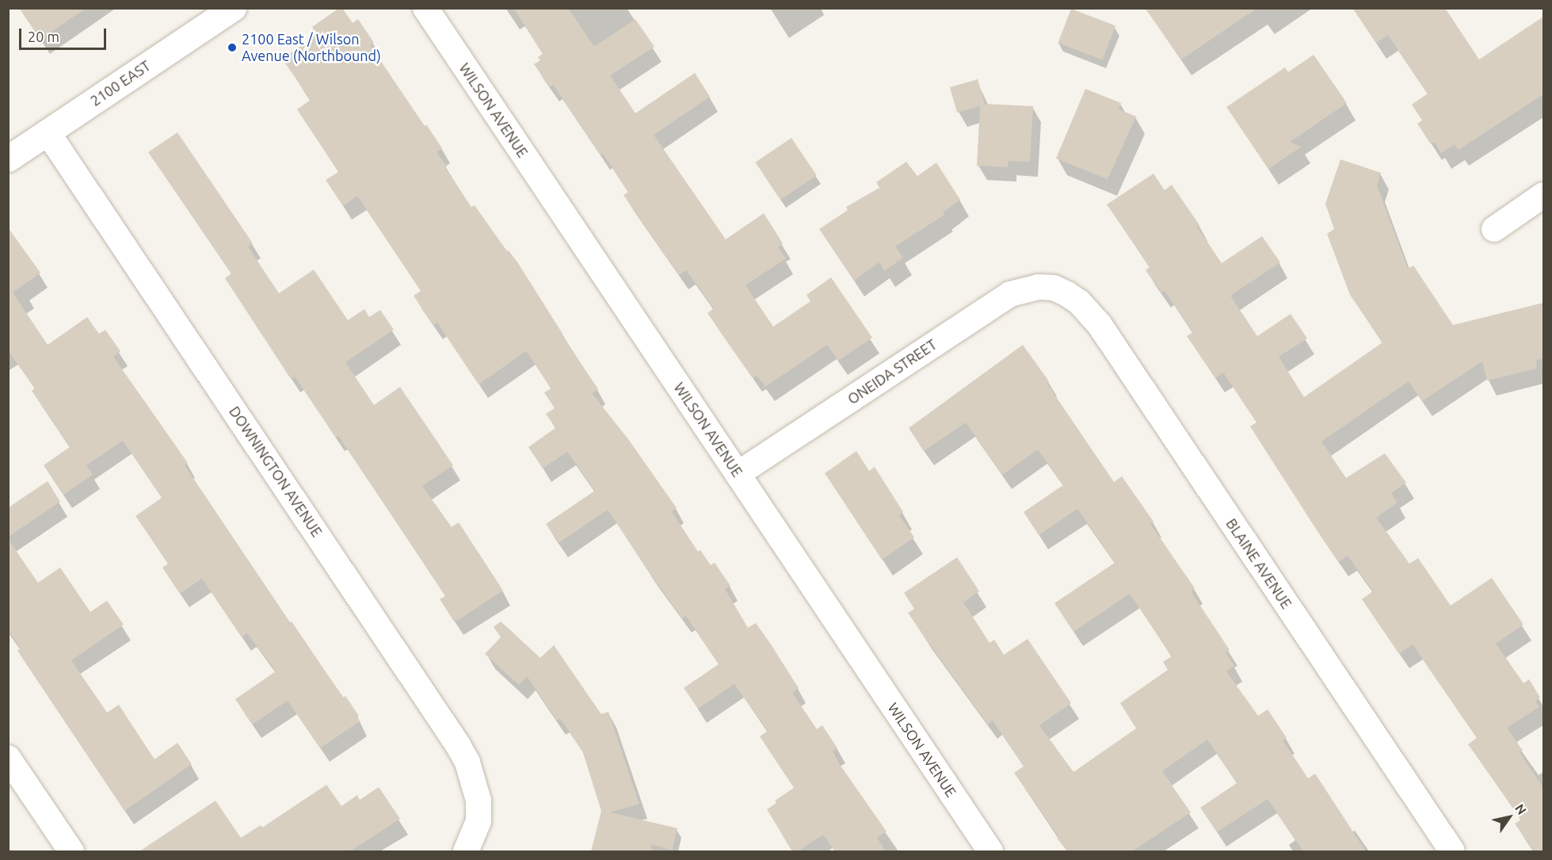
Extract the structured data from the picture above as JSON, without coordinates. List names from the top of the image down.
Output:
{
  "streets": {
    "street": [
      "2100 EAST",
      "WILSON AVENUE",
      "ONEIDA STREET",
      "DOWNINGTON AVENUE",
      "BLAINE AVENUE"
    ]
  },
  "crossings": [
    ["2100 EAST", "DOWNINGTON AVENUE"],
    ["WILSON AVENUE", "ONEIDA STREET"],
    ["ONEIDA STREET", "BLAINE AVENUE"]
  ],
  "places": ["2100 East / Wilson Avenue (Northbound)"],
  "scale_bar": "20 m",
  "north": "top right"
}
